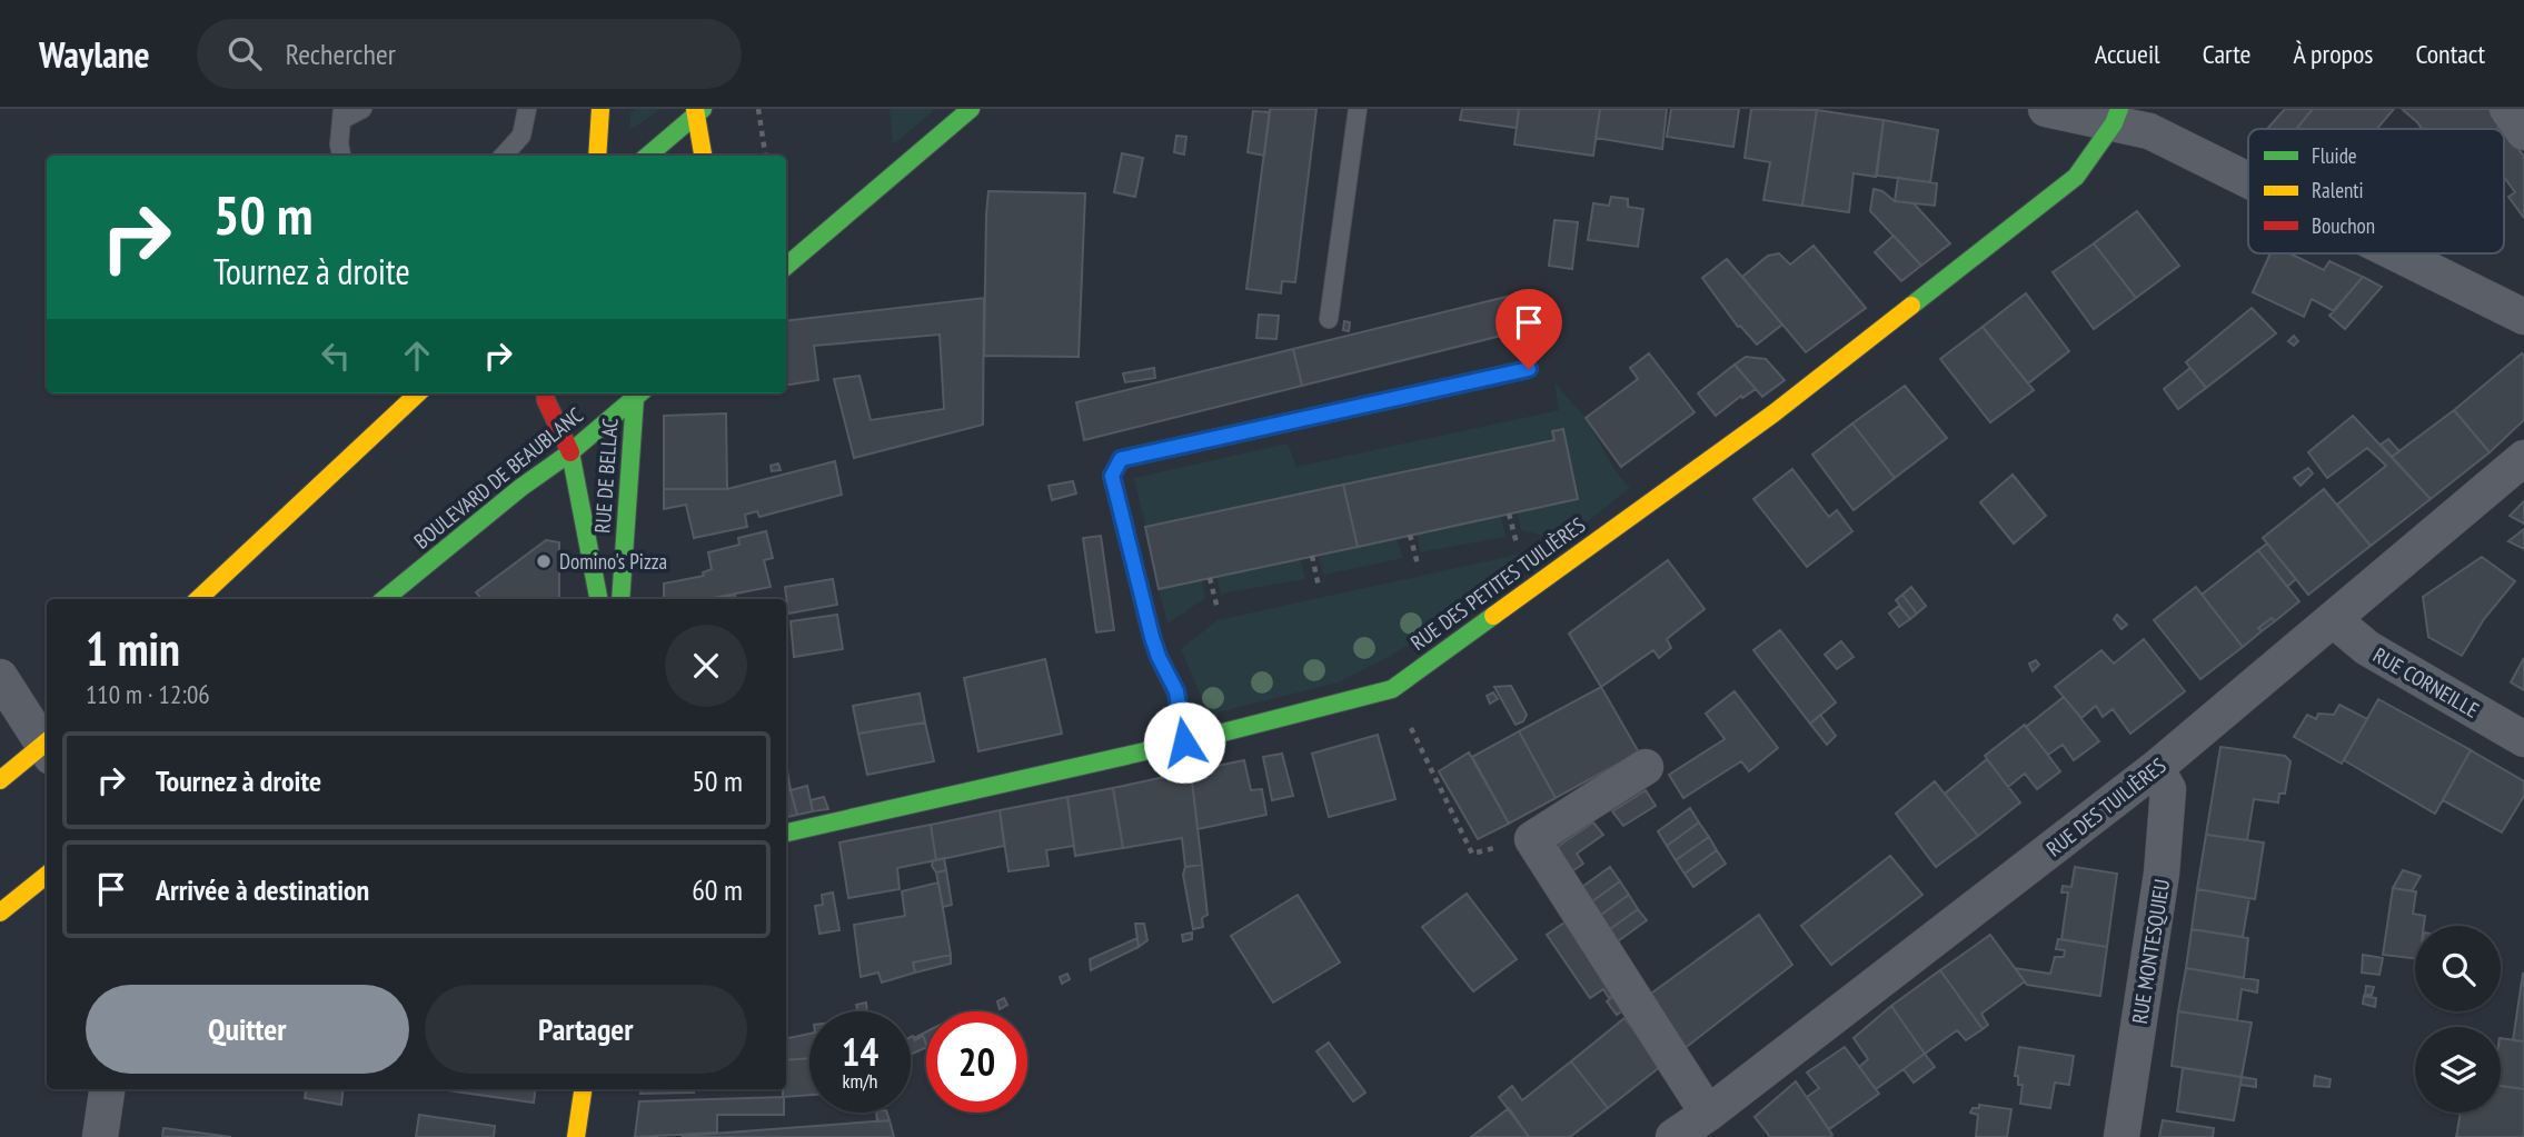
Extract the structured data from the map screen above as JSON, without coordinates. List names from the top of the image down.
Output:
{
  "streets": {
    "main road": ["RUE DE BELLAC", "BOULEVARD DE BEAUBLANC", "RUE DES PETITES TUILIÈRES"],
    "street": ["RUE CORNEILLE", "RUE DES TUILIÈRES", "RUE MONTESQUIEU"]
  },
  "crossings": [
    ["RUE DE BELLAC", "BOULEVARD DE BEAUBLANC"],
    ["RUE CORNEILLE", "RUE DES TUILIÈRES"],
    ["RUE DES TUILIÈRES", "RUE MONTESQUIEU"]
  ],
  "places": ["Domino's Pizza"],
  "legend": ["Fluide", "Ralenti", "Bouchon"],
  "page": {
    "header": "Waylane",
    "search": "Rechercher",
    "nav": [
      "Accueil",
      "Carte",
      "À propos",
      "Contact"
    ],
    "turn": ["50 m", "Tournez à droite"],
    "heading": ["1 min", "110 m · 12:06"],
    "list": [
      {
        "name": "Tournez à droite",
        "value": "50 m"
      },
      {
        "name": "Arrivée à destination",
        "value": "60 m"
      }
    ],
    "buttons": ["Quitter", "Partager"],
    "speed": "14 km/h",
    "limit": "20"
  }
}
